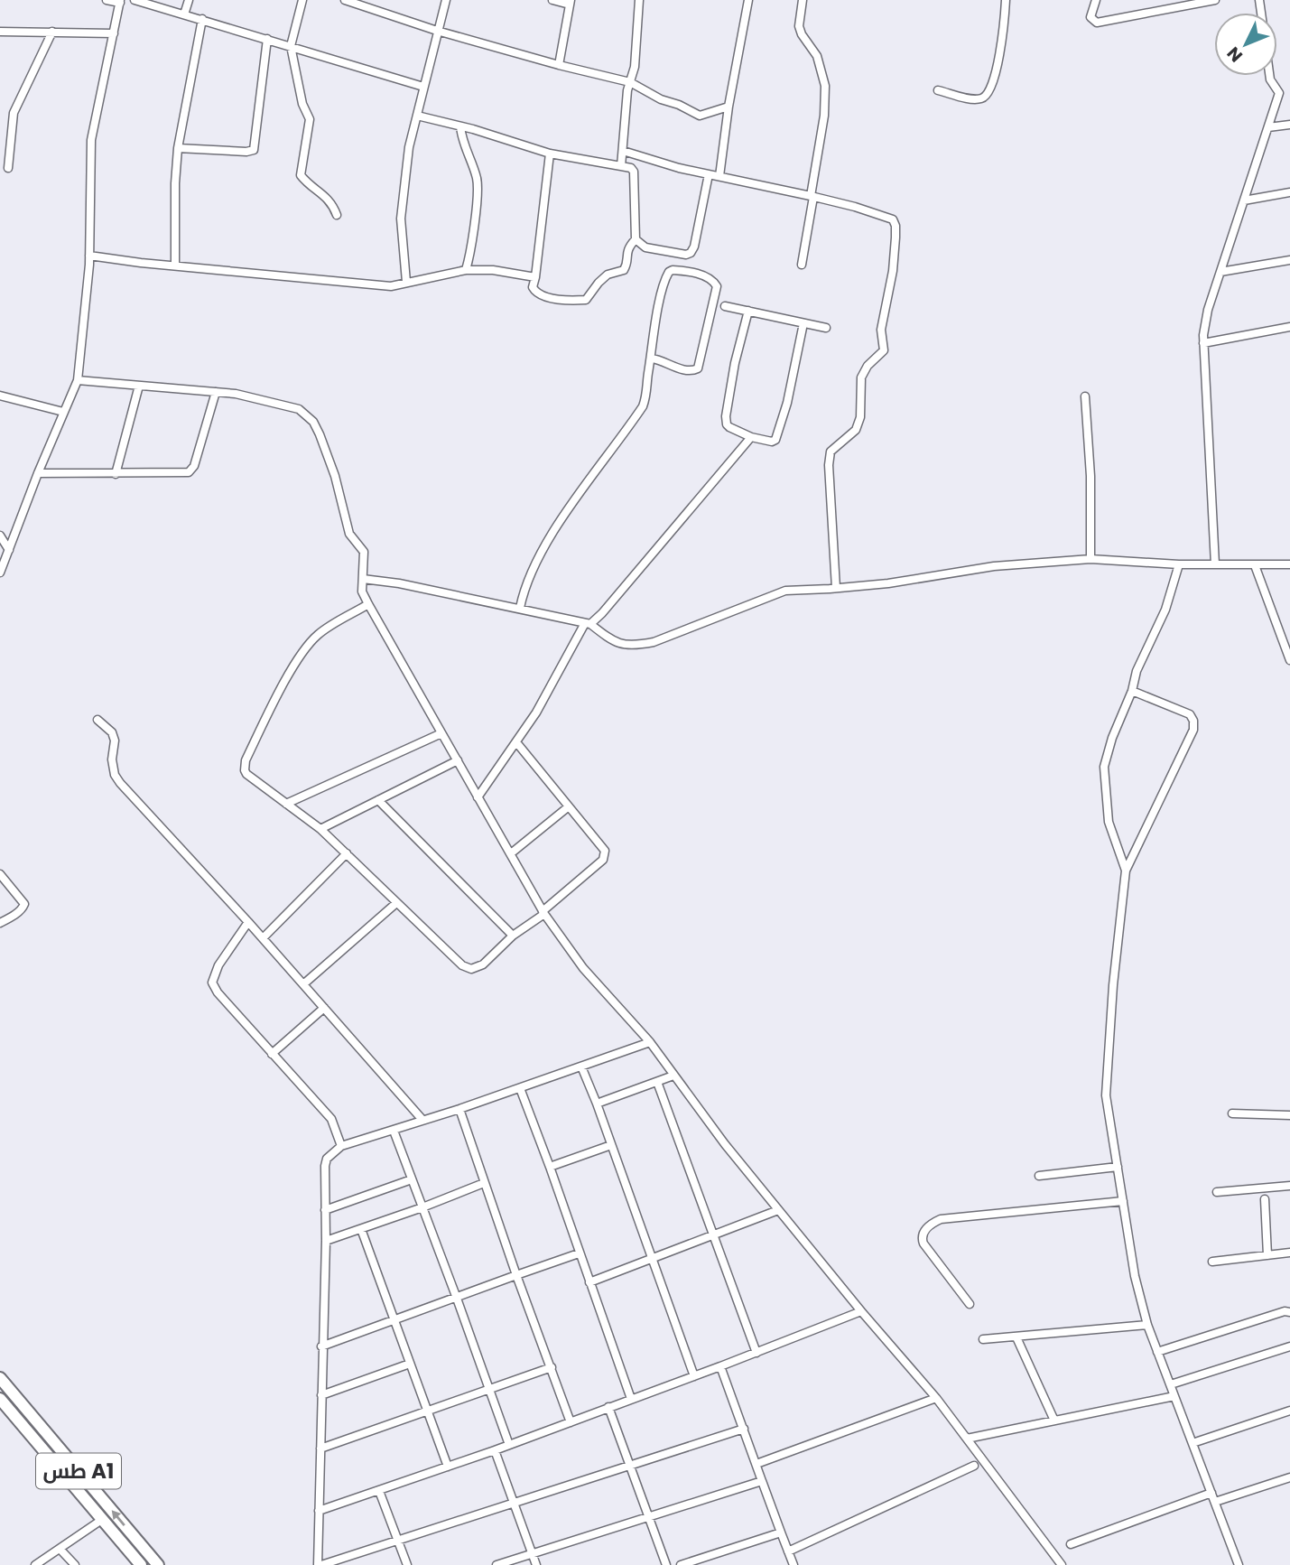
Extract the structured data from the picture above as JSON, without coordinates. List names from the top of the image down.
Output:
{
  "streets": {
    "highway": ["طس A1"]
  },
  "north": "bottom left"
}
